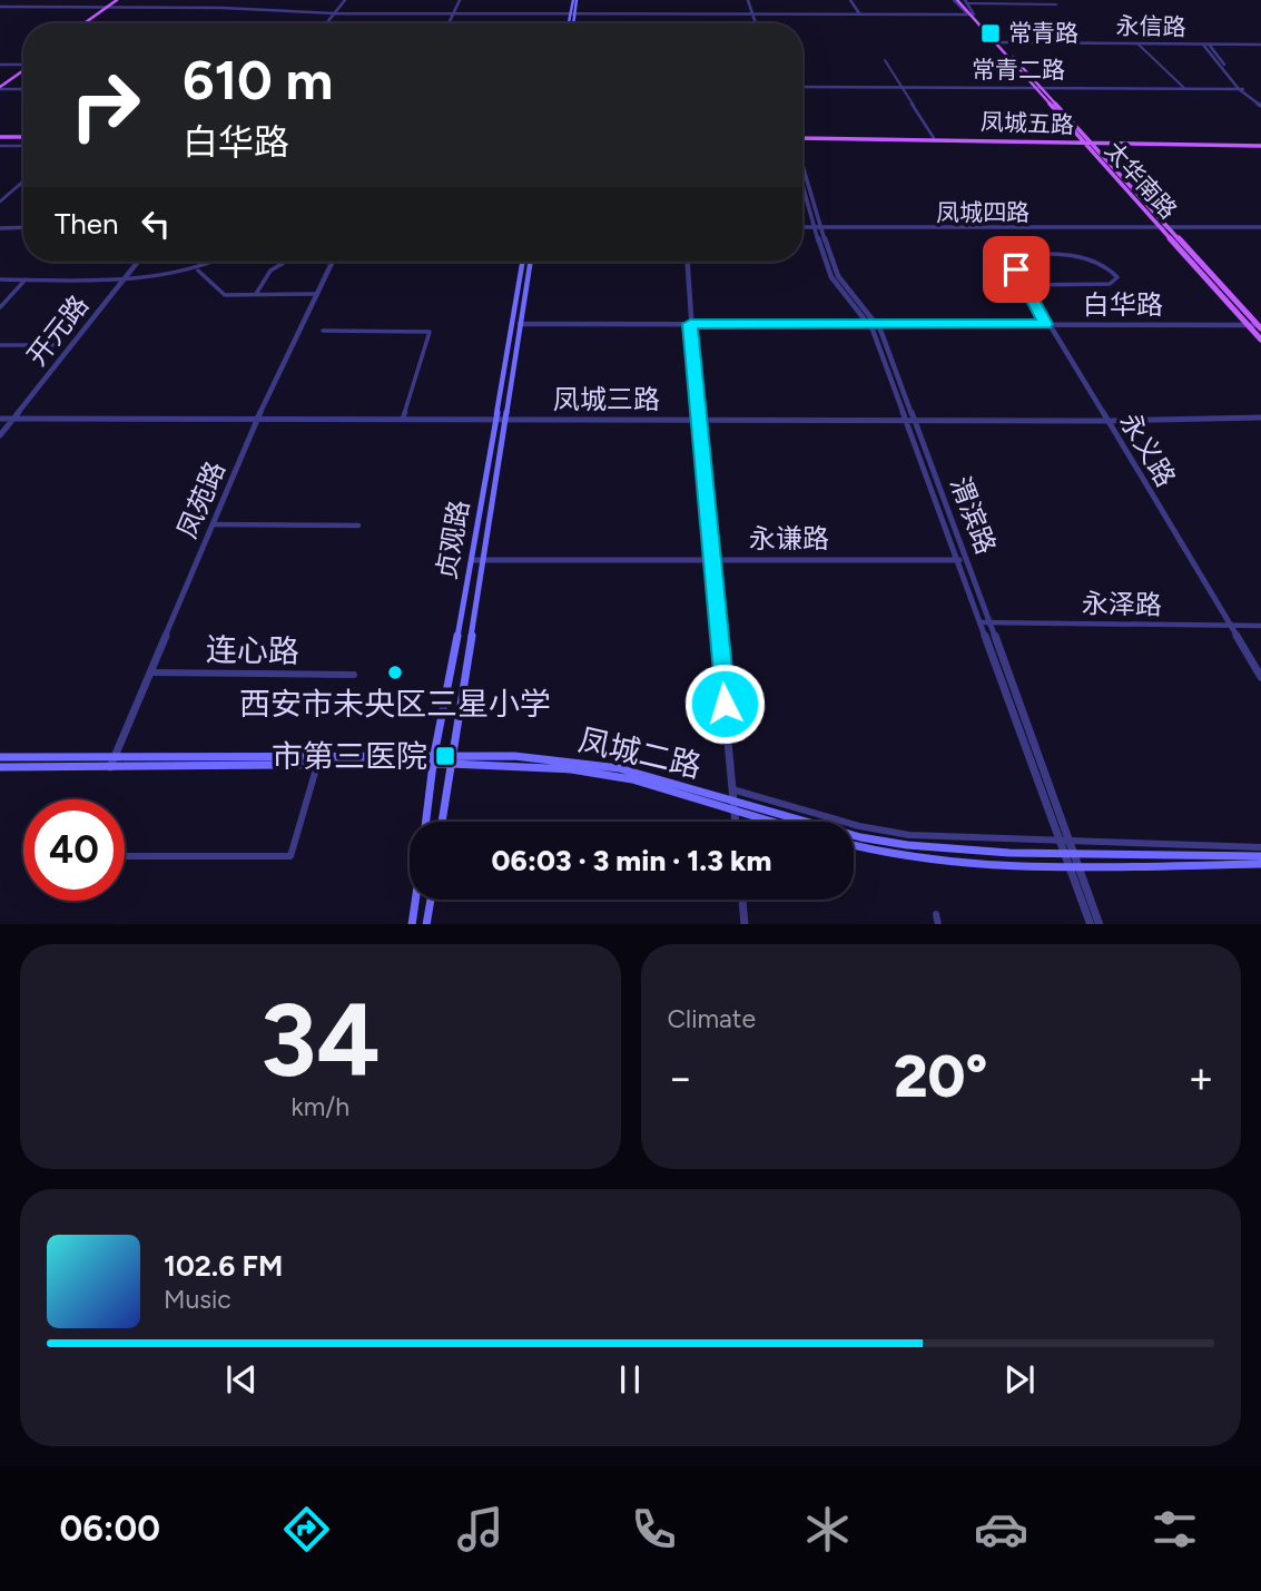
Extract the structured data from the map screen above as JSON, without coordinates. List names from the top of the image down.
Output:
{
  "streets": {
    "main road": [
      "凤城五路",
      "太华南路",
      "贞观路",
      "凤城二路"
    ],
    "street": [
      "永信路",
      "常青二路",
      "凤城四路",
      "白华路",
      "开元路",
      "凤城三路",
      "永义路",
      "凤苑路",
      "渭滨路",
      "永谦路",
      "永泽路",
      "连心路"
    ]
  },
  "crossings": [
    ["永信路", "太华南路"],
    ["常青二路", "太华南路"],
    ["凤城五路", "太华南路"],
    ["太华南路", "凤城四路"],
    ["太华南路", "白华路"],
    ["凤城四路", "渭滨路"],
    ["白华路", "永义路"],
    ["白华路", "渭滨路"],
    ["白华路", "贞观路"],
    ["开元路", "凤城三路"],
    ["凤城三路", "永义路"],
    ["凤城三路", "凤苑路"],
    ["凤城三路", "渭滨路"],
    ["凤城三路", "贞观路"],
    ["永义路", "永泽路"],
    ["凤苑路", "连心路"],
    ["凤苑路", "凤城二路"],
    ["渭滨路", "永谦路"],
    ["渭滨路", "永泽路"],
    ["渭滨路", "凤城二路"],
    ["永谦路", "贞观路"],
    ["贞观路", "凤城二路"]
  ],
  "places": {
    "transit": ["常青路", "市第三医院"],
    "other": ["西安市未央区三星小学"]
  },
  "page": {
    "turn": ["610 m", "白华路"],
    "then": "Then",
    "limit": "40",
    "trip": "06:03 · 3 min · 1.3 km",
    "tile": [
      ["34", "km/h"],
      "Climate"
    ],
    "heat": ["−", "20°", "+"],
    "song": ["102.6 FM", "Music"],
    "tabs": "06:00"
  }
}
